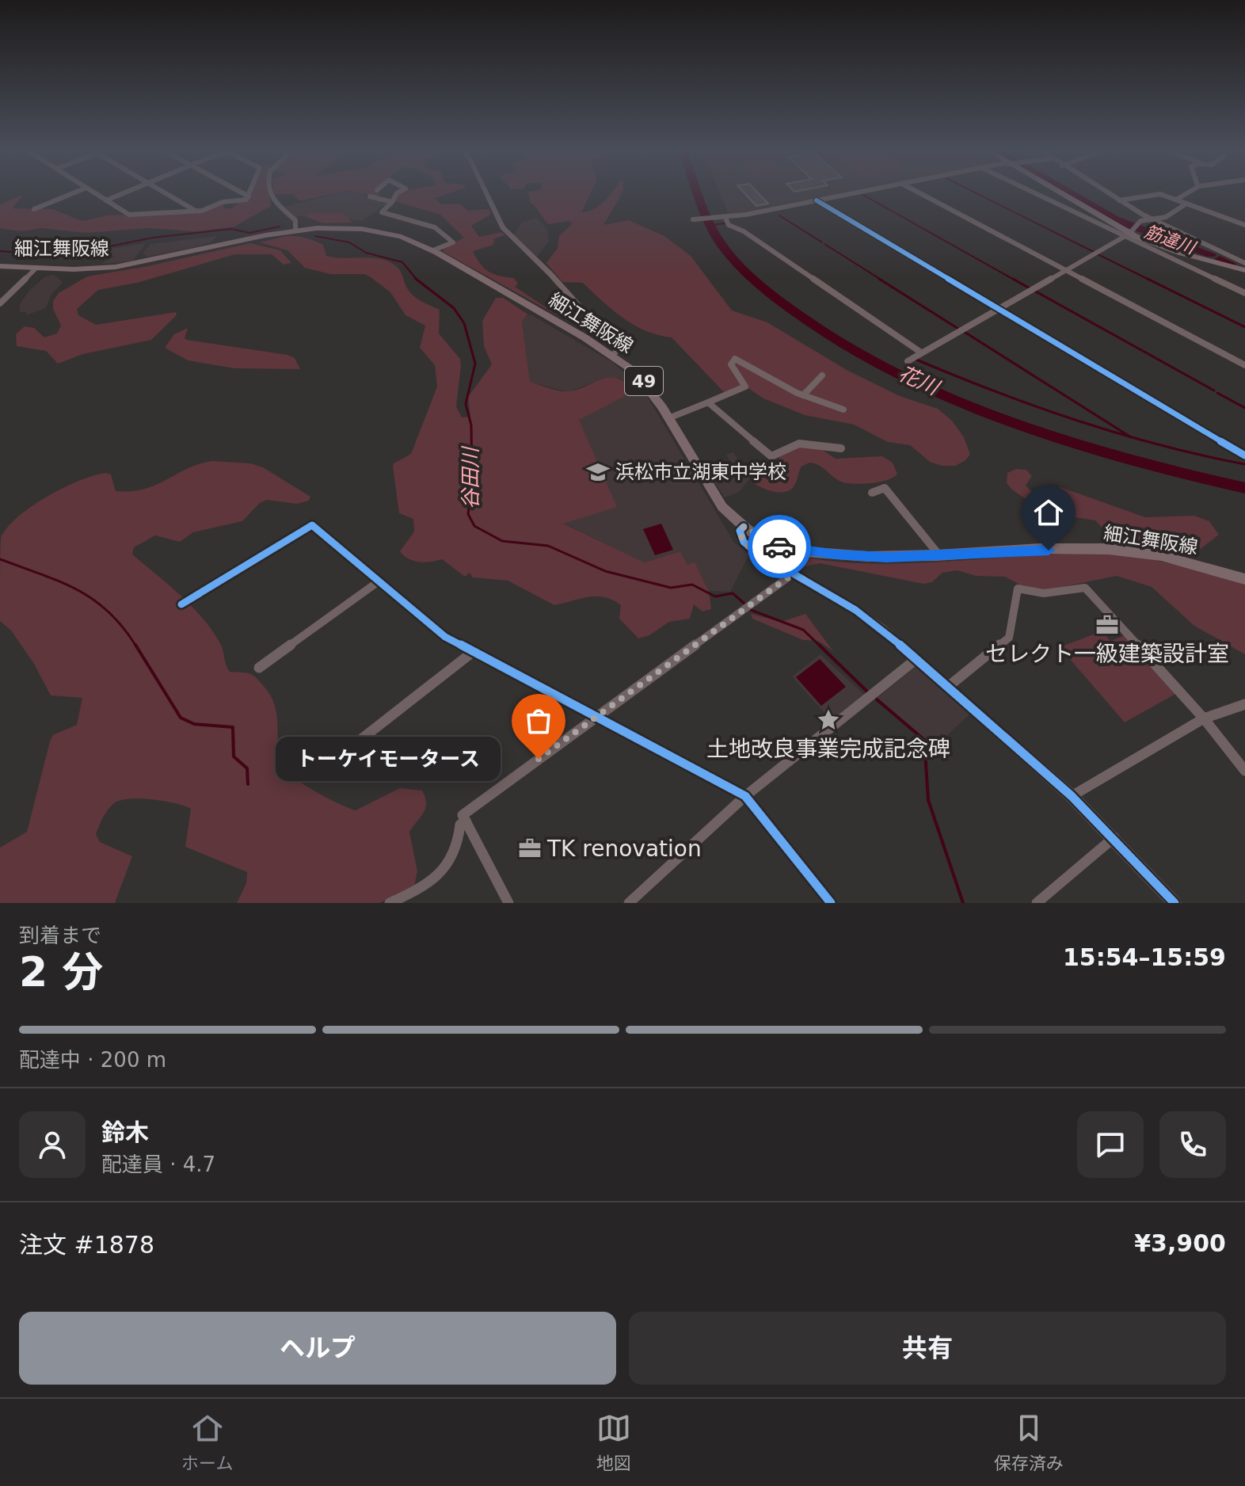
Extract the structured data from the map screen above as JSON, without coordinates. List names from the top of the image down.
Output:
{
  "streets": {
    "main road": ["細江舞阪線", "49"]
  },
  "water": ["筋違川", "花川", "谷田川"],
  "places": {
    "school or university": ["浜松市立湖東中学校"],
    "office": ["セレクト一級建築設計室", "TK renovation"],
    "place": ["土地改良事業完成記念碑"],
    "other": ["トーケイモータース"]
  },
  "page": {
    "bubble": "トーケイモータース",
    "heading": ["2 分", "到着まで", "15:54–15:59"],
    "panel": [
      "鈴木",
      "配達員 · 4.7",
      "注文 #1878",
      "¥3,900"
    ],
    "bar": "配達中 · 200 m",
    "buttons": ["ヘルプ", "共有"],
    "tabs": ["ホーム", "地図", "保存済み"]
  }
}
